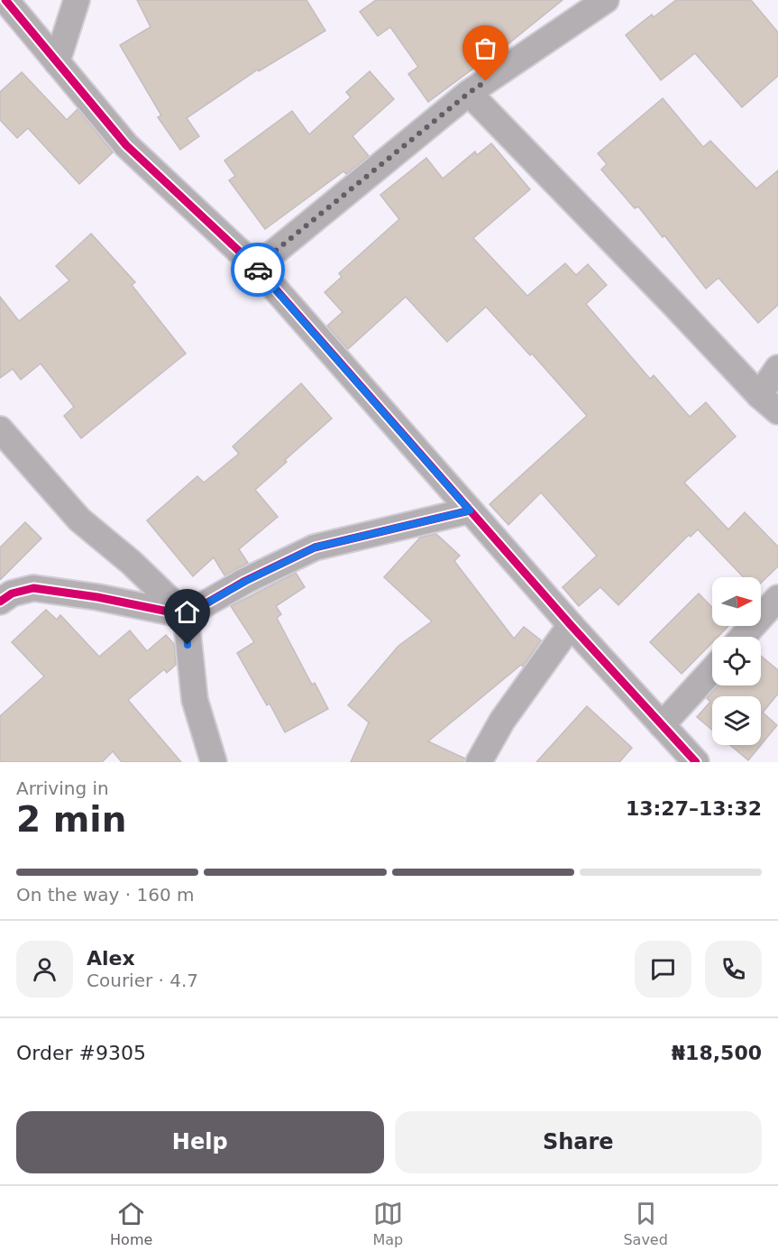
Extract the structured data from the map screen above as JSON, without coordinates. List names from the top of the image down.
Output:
{
  "north": "right",
  "page": {
    "heading": ["2 min", "Arriving in", "13:27–13:32"],
    "panel": [
      "Alex",
      "Courier · 4.7",
      "Order #9305",
      "₦18,500"
    ],
    "bar": "On the way · 160 m",
    "buttons": ["Help", "Share"],
    "tabs": ["Home", "Map", "Saved"]
  }
}
